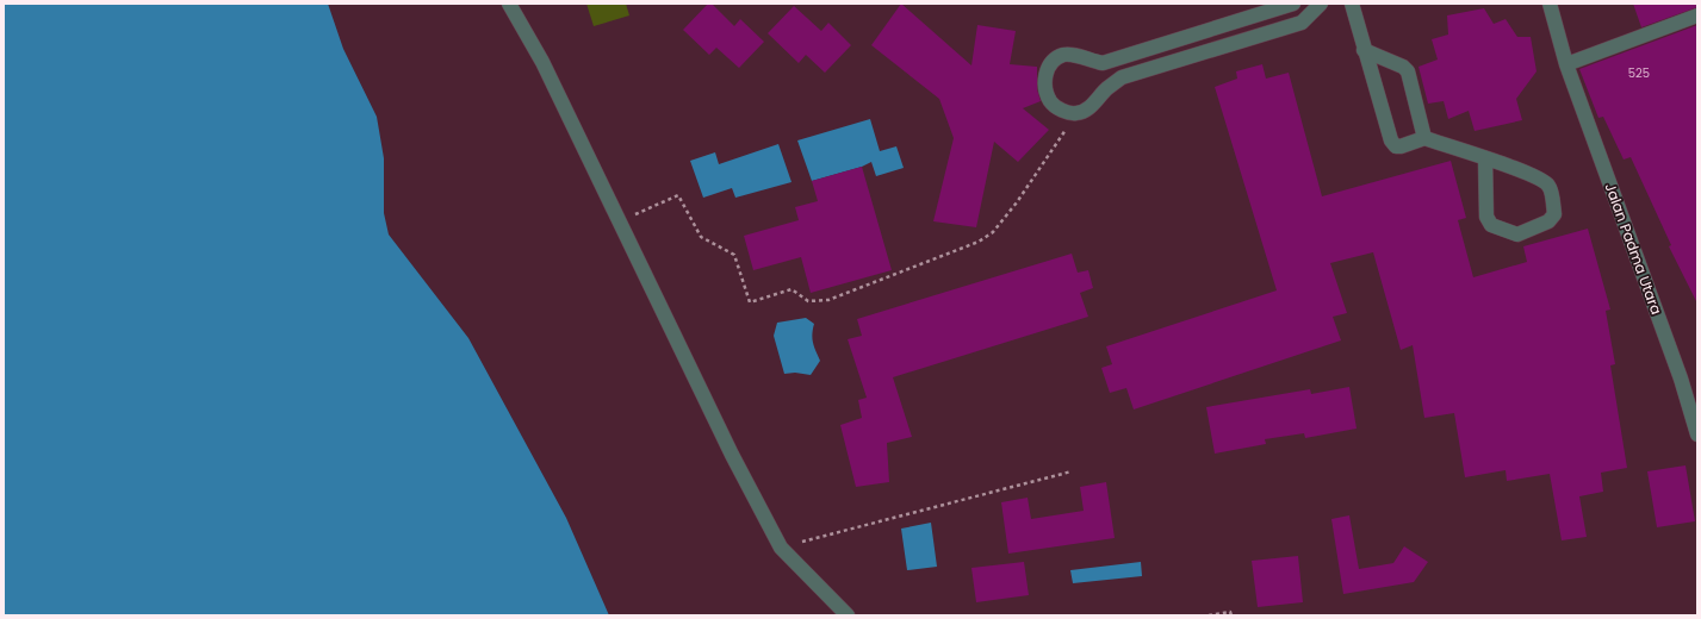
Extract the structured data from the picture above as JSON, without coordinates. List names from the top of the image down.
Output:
{
  "streets": {
    "street": ["Jalan Padma Utara"]
  },
  "house_numbers": ["525"]
}
